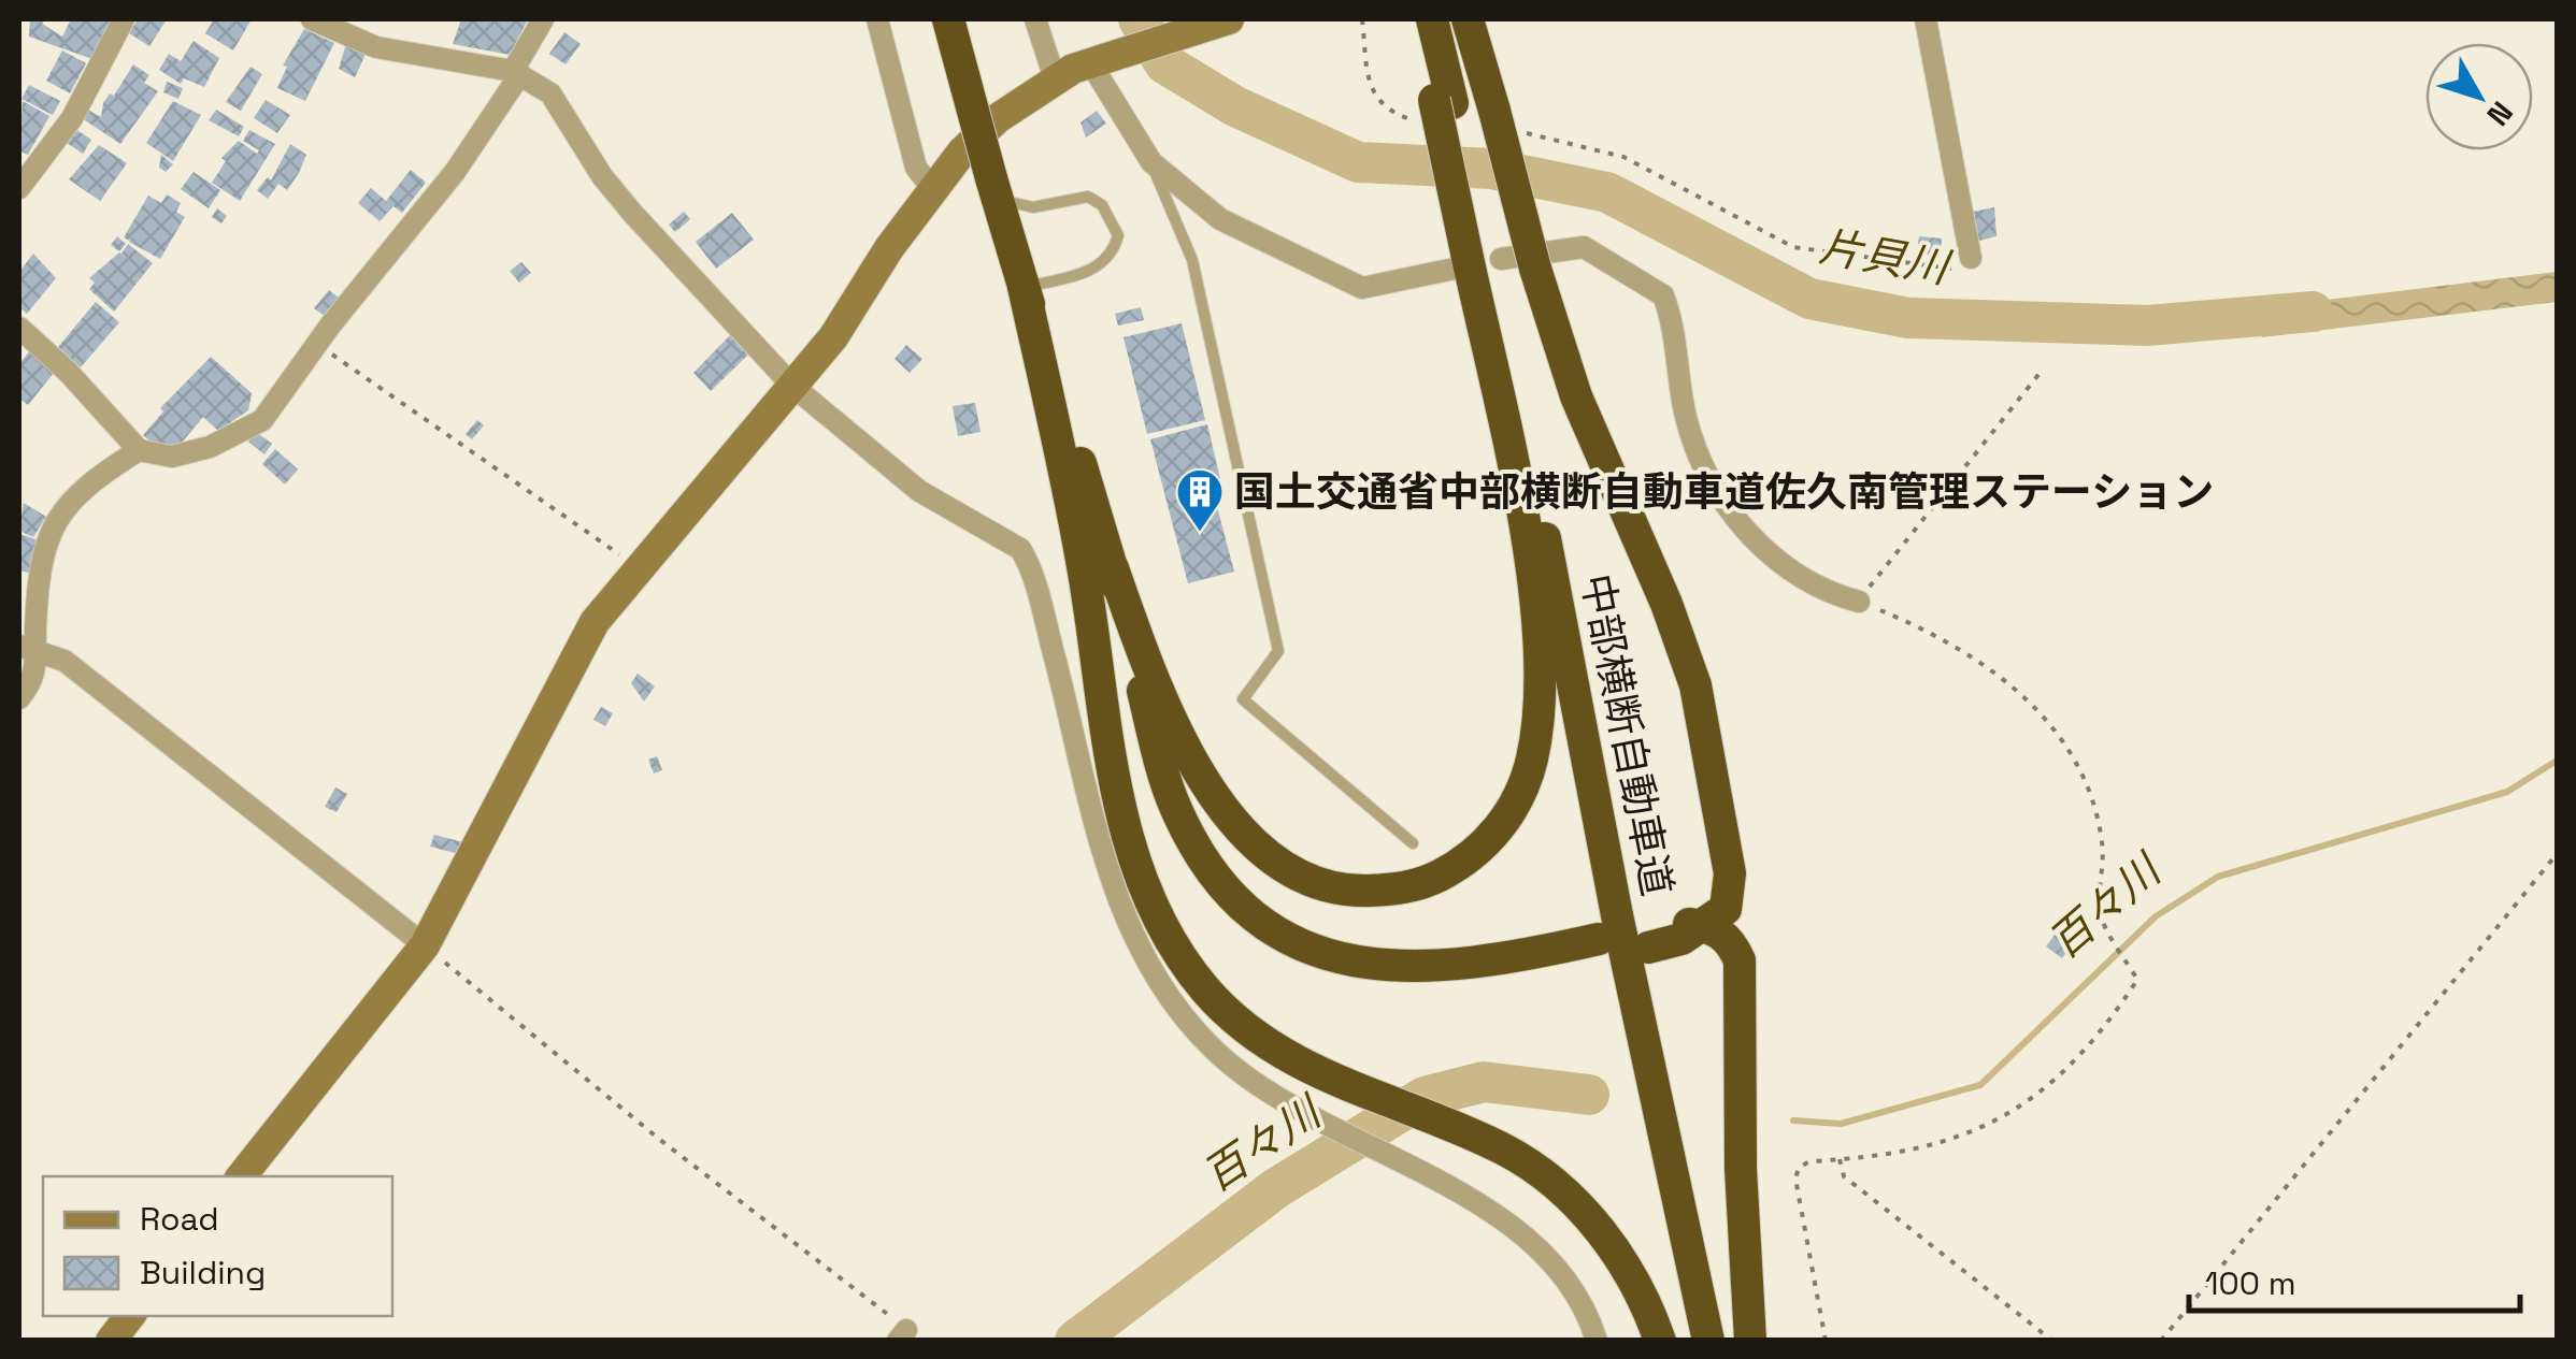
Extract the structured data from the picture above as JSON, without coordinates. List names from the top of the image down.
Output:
{
  "streets": {
    "highway": ["中部横断自動車道"]
  },
  "water": ["片貝川", "百々川"],
  "places": {
    "building": ["国土交通省中部横断自動車道佐久南管理ステーション"]
  },
  "legend": ["Road", "Building"],
  "scale_bar": "100 m",
  "north": "bottom right"
}
